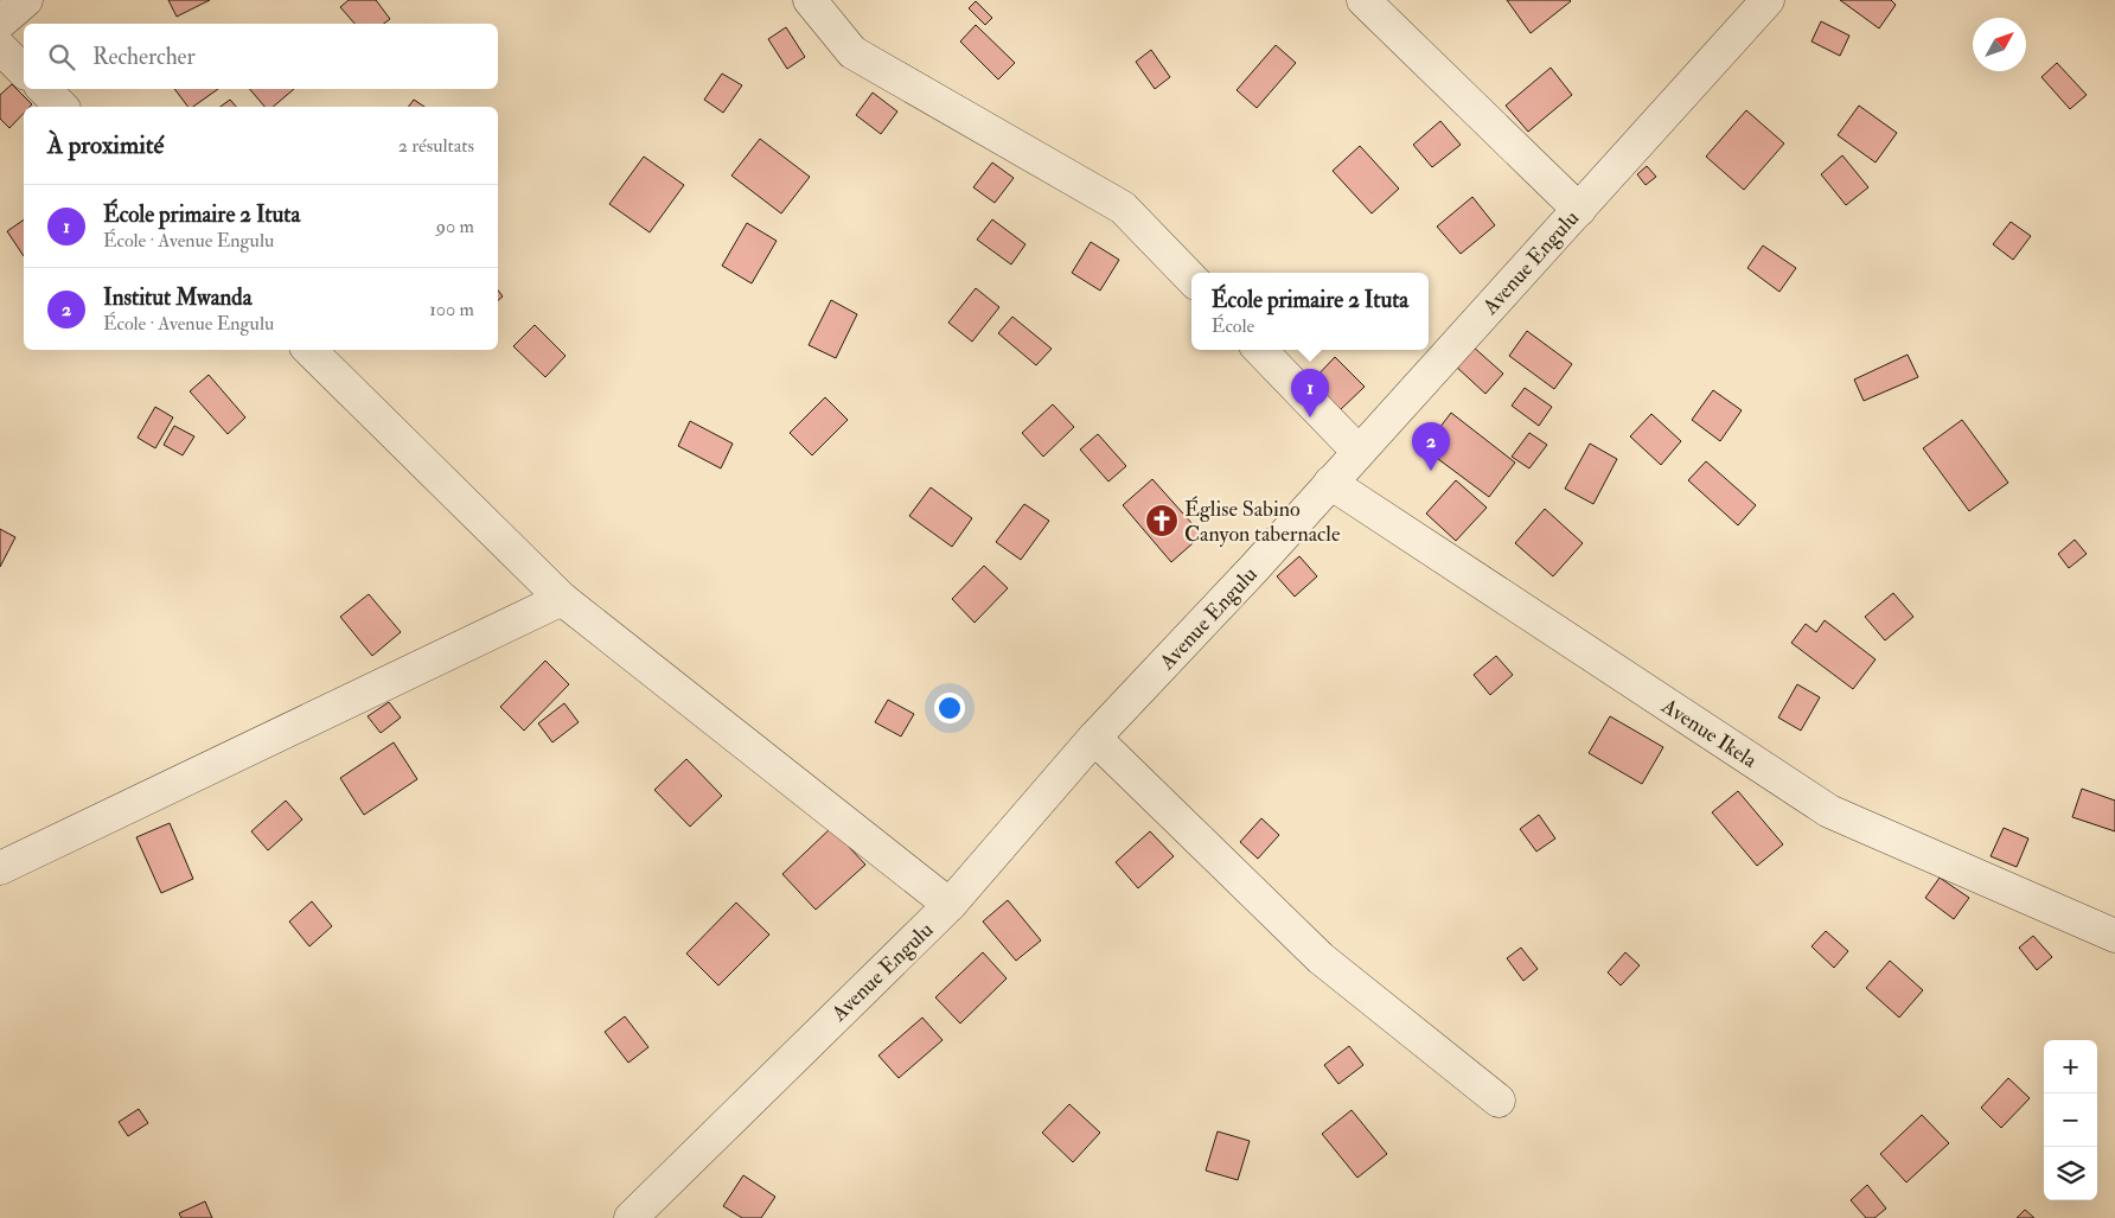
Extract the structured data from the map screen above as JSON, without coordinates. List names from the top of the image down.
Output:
{
  "streets": {
    "street": ["Avenue Engulu", "Avenue Ikela"]
  },
  "crossings": [
    ["Avenue Engulu", "Avenue Ikela"]
  ],
  "places": {
    "church": ["Église Sabino Canyon tabernacle"]
  },
  "north": "top right",
  "page": {
    "search": "Rechercher",
    "heading": ["À proximité", "2 résultats"],
    "list": [
      {
        "mark": "1",
        "name": "École primaire 2 Ituta",
        "note": "École · Avenue Engulu",
        "value": "90 m"
      },
      {
        "mark": "2",
        "name": "Institut Mwanda",
        "note": "École · Avenue Engulu",
        "value": "100 m"
      }
    ],
    "popup": ["École primaire 2 Ituta", "École"],
    "pins": ["1", "2"],
    "map_buttons": ["+", "−"]
  }
}
